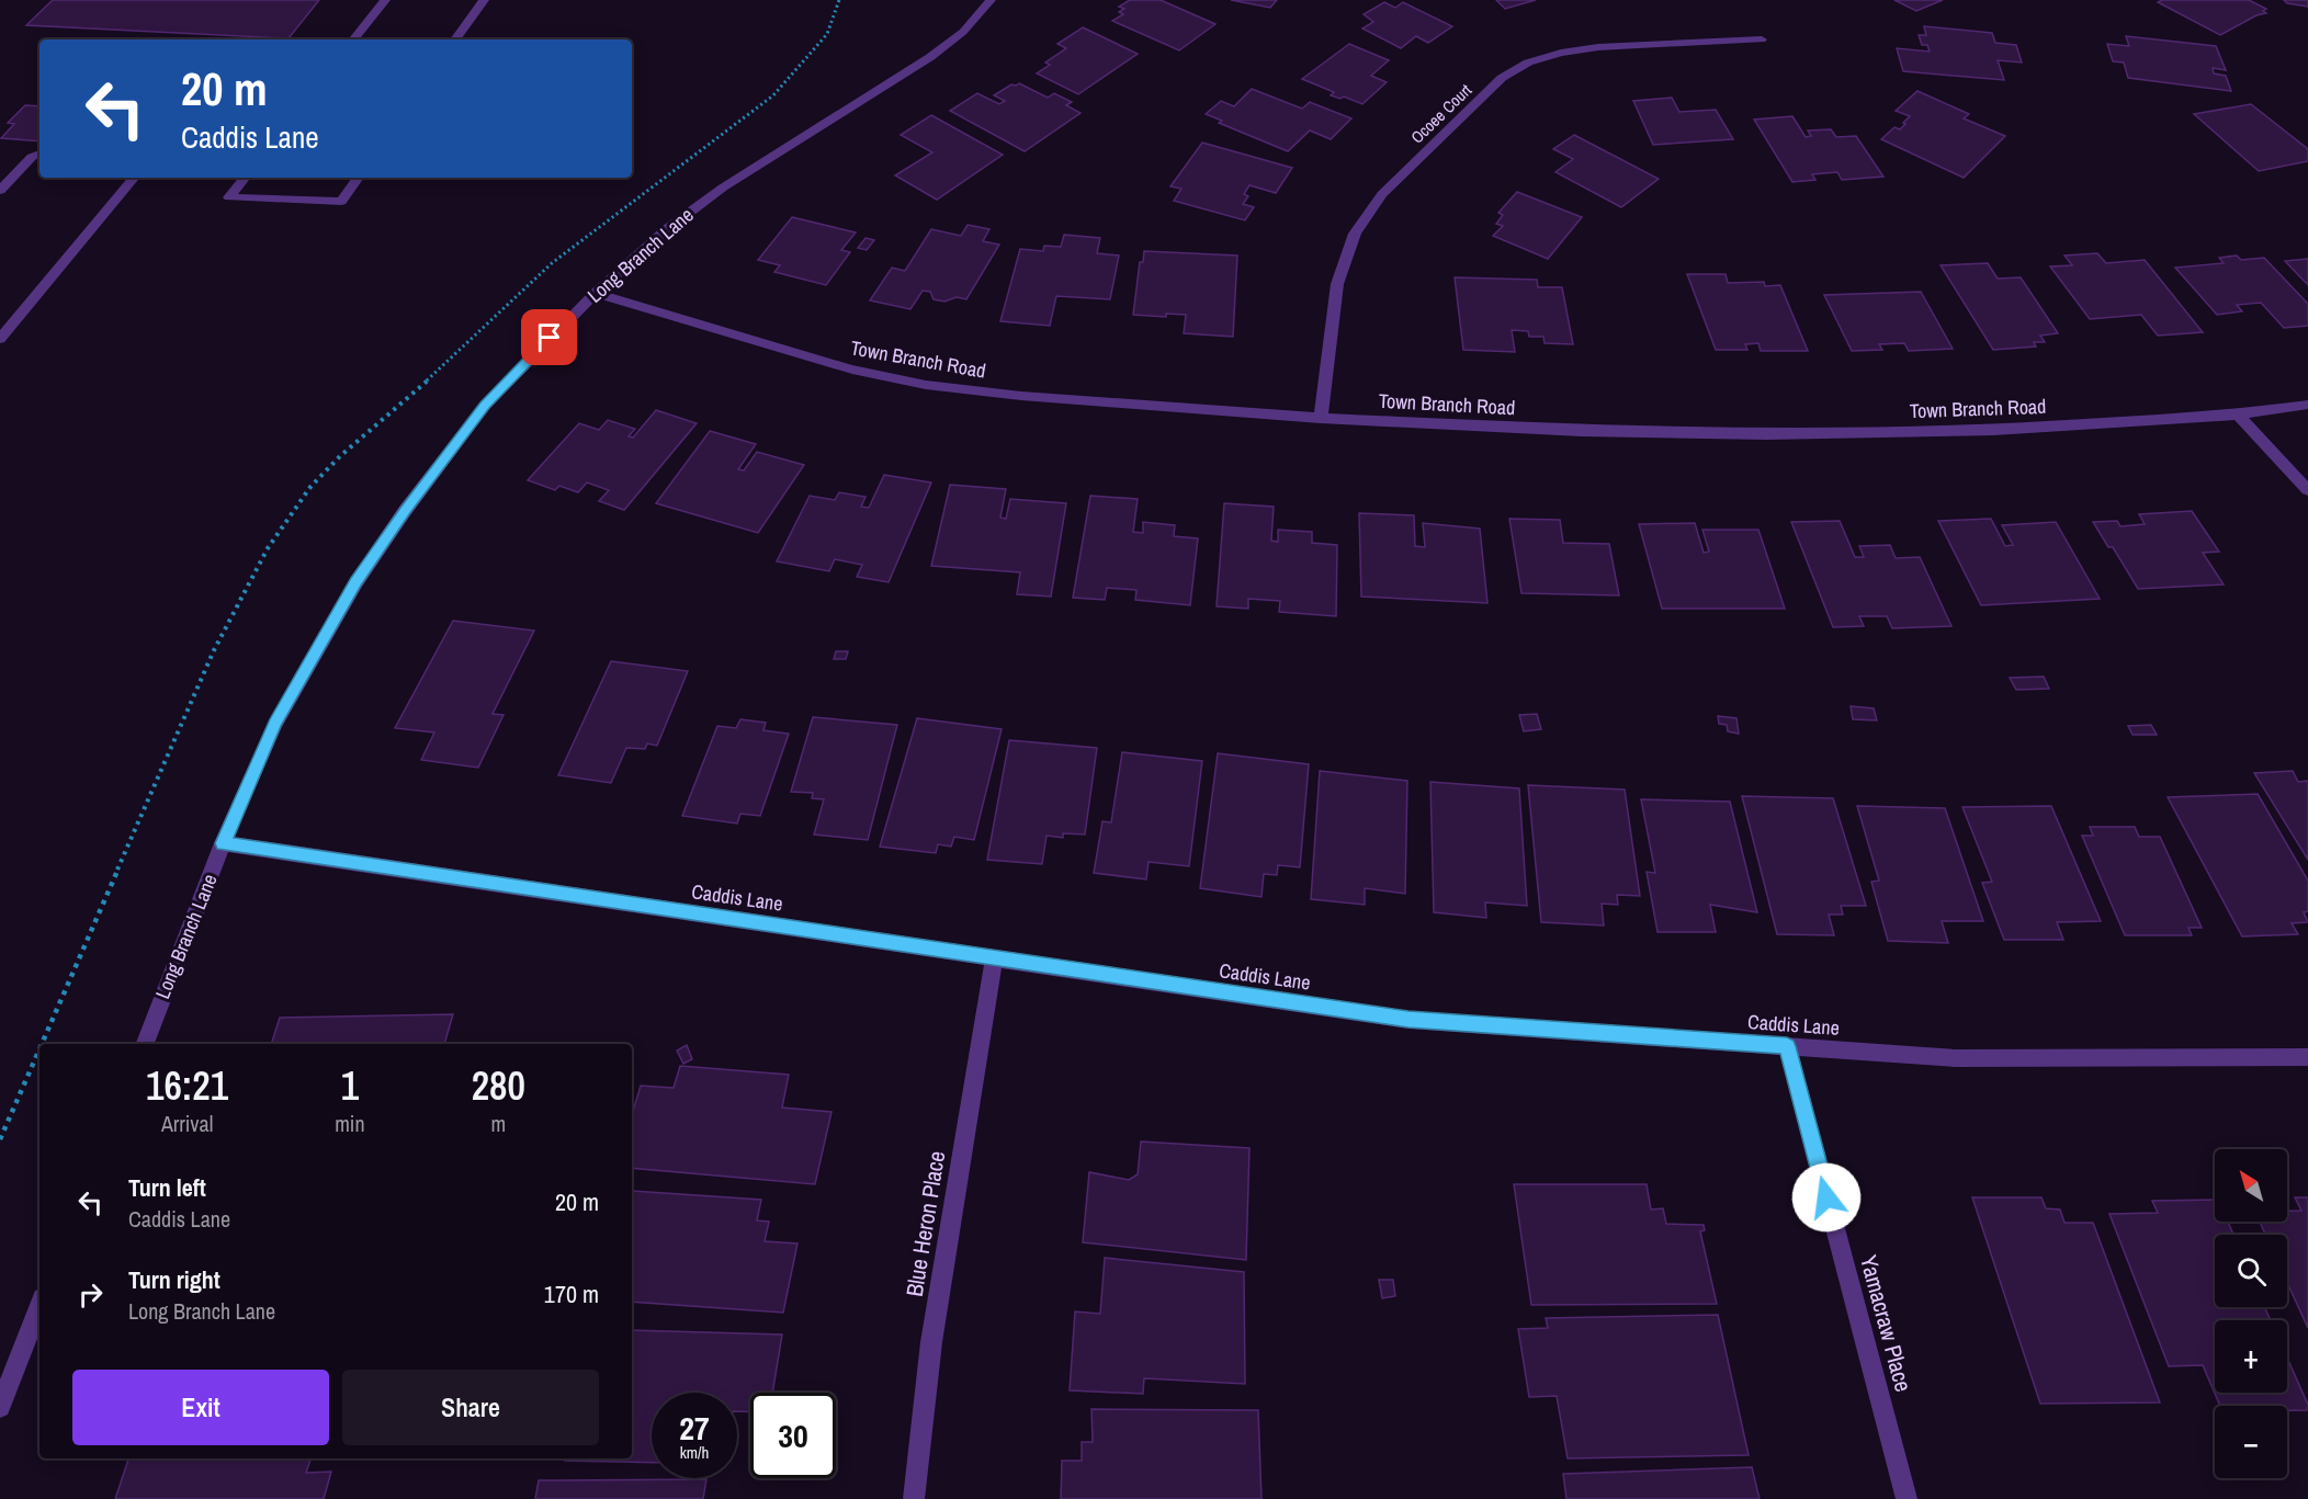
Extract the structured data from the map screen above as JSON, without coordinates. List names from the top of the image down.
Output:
{
  "streets": {
    "street": [
      "Ocoee Court",
      "Long Branch Lane",
      "Town Branch Road",
      "Caddis Lane",
      "Blue Heron Place",
      "Yamacraw Place"
    ]
  },
  "crossings": [
    ["Ocoee Court", "Town Branch Road"],
    ["Long Branch Lane", "Town Branch Road"],
    ["Long Branch Lane", "Caddis Lane"],
    ["Caddis Lane", "Blue Heron Place"],
    ["Caddis Lane", "Yamacraw Place"]
  ],
  "north": "top left",
  "page": {
    "turn": ["20 m", "Caddis Lane"],
    "eta": [
      "16:21",
      "Arrival",
      "1",
      "min",
      "280",
      "m"
    ],
    "map_buttons": ["+", "−"],
    "list": [
      {
        "name": "Turn left",
        "note": "Caddis Lane",
        "value": "20 m"
      },
      {
        "name": "Turn right",
        "note": "Long Branch Lane",
        "value": "170 m"
      }
    ],
    "buttons": ["Exit", "Share"],
    "speed": "27 km/h",
    "limit": "30"
  }
}
